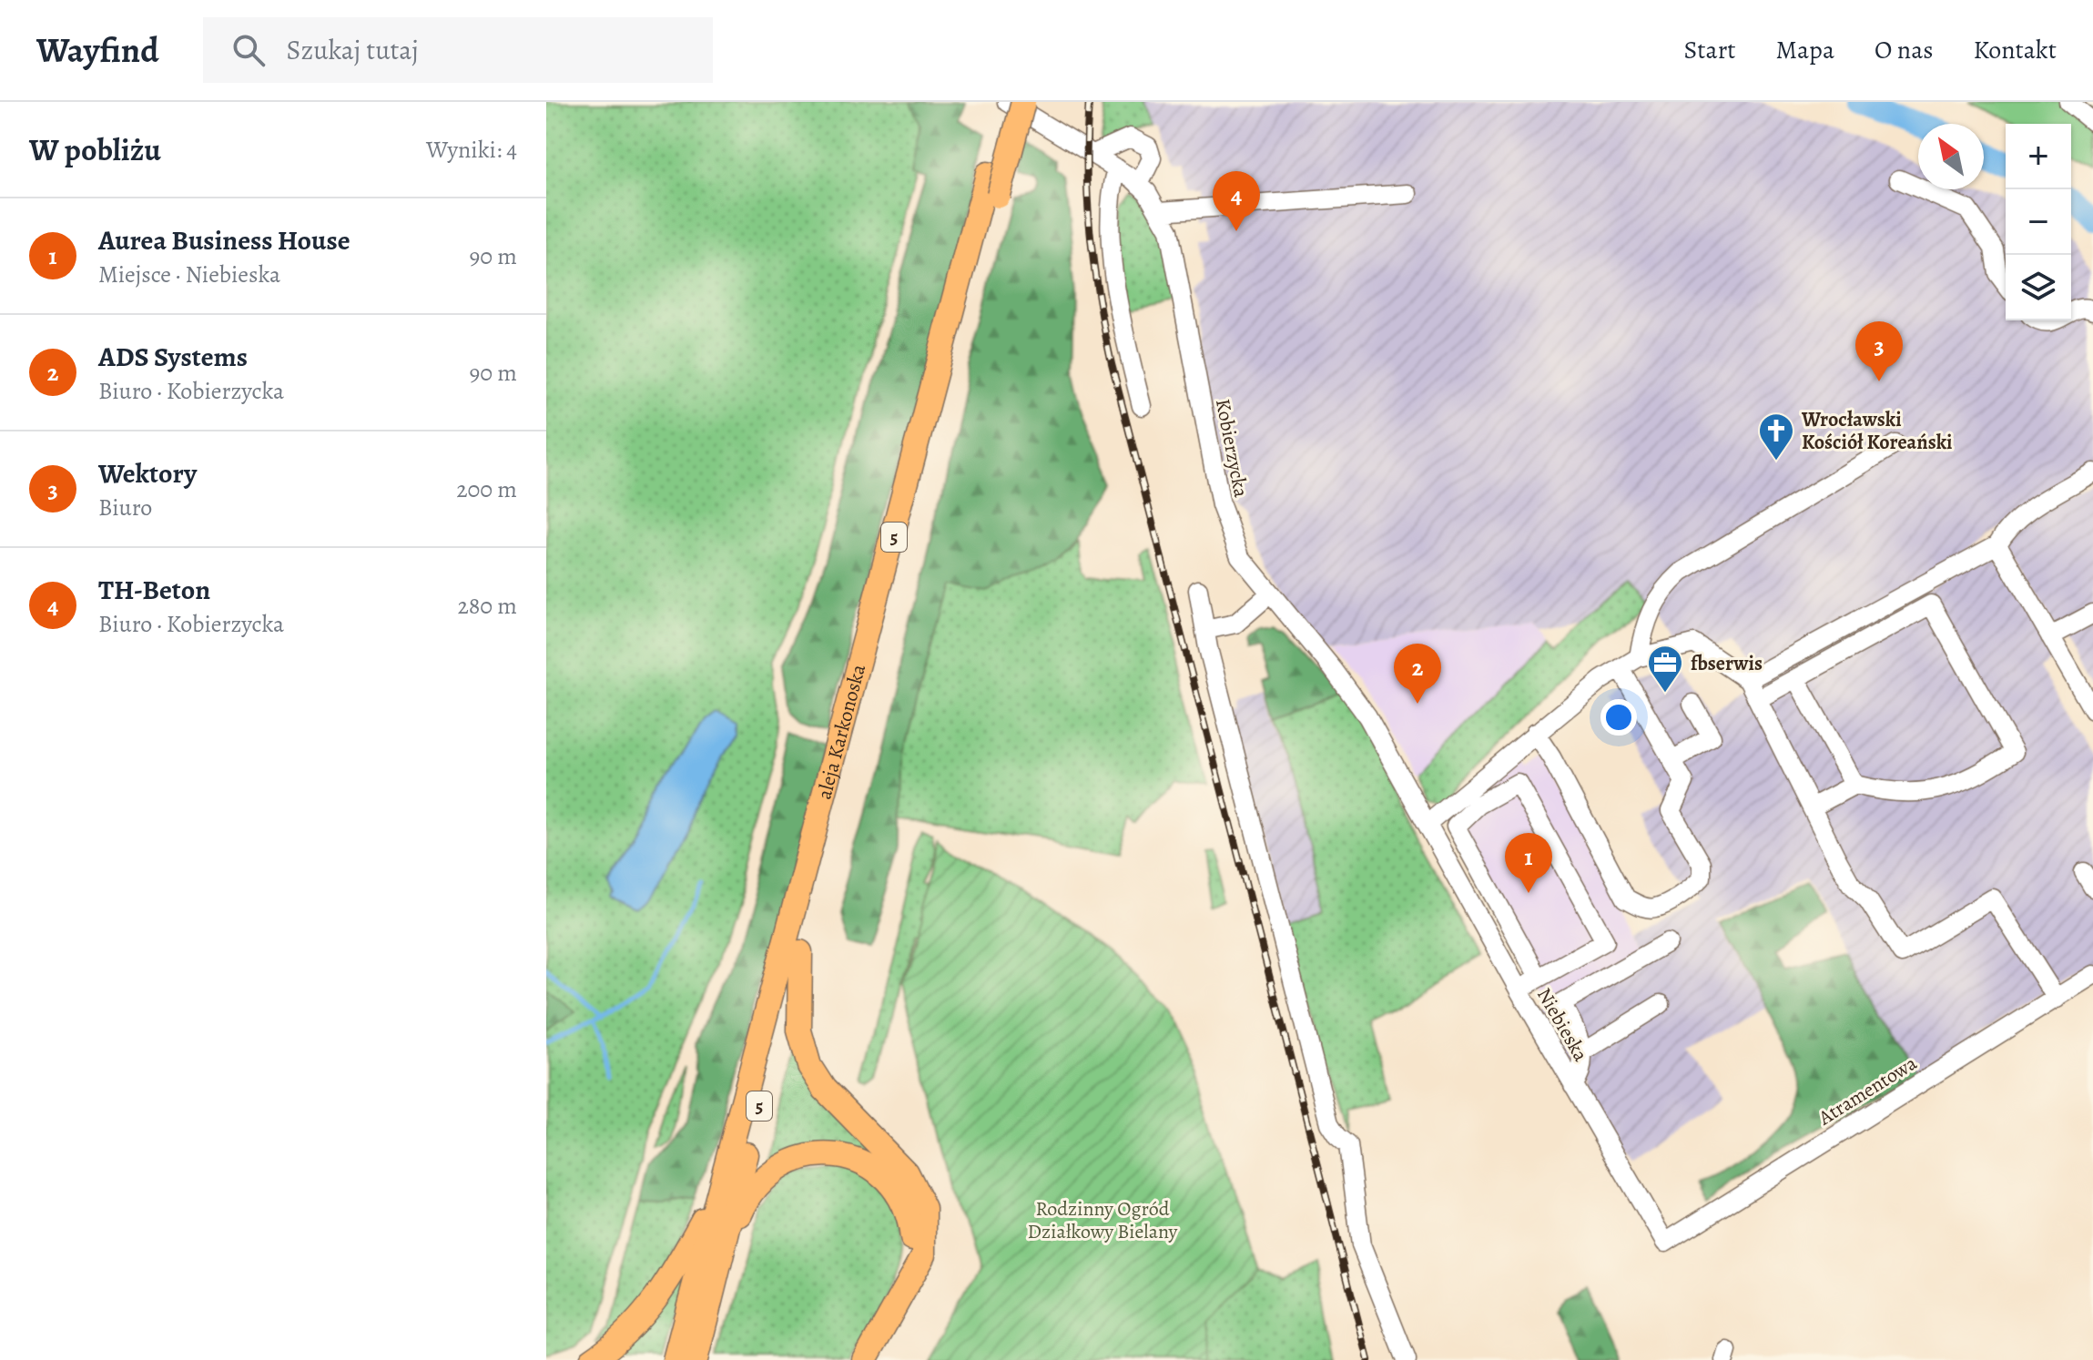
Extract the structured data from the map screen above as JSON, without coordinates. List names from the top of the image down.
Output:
{
  "streets": {
    "main road": ["5", "aleja Karkonoska"],
    "street": ["Kobierzycka", "Niebieska", "Atramentowa"]
  },
  "crossings": [
    ["Kobierzycka", "aleja Karkonoska"],
    ["Kobierzycka", "Niebieska"],
    ["Niebieska", "Atramentowa"]
  ],
  "parks": ["Rodzinny Ogród Działkowy Bielany"],
  "places": {
    "church": ["Wrocławski Kościół Koreański"],
    "office": ["fbserwis"]
  },
  "north": "top left",
  "page": {
    "header": "Wayfind",
    "search": "Szukaj tutaj",
    "nav": [
      "Start",
      "Mapa",
      "O nas",
      "Kontakt"
    ],
    "heading": ["W pobliżu", "Wyniki: 4"],
    "map_buttons": ["+", "−"],
    "pins": [
      "4",
      "3",
      "2",
      "1"
    ],
    "list": [
      {
        "mark": "1",
        "name": "Aurea Business House",
        "note": "Miejsce · Niebieska",
        "value": "90 m"
      },
      {
        "mark": "2",
        "name": "ADS Systems",
        "note": "Biuro · Kobierzycka",
        "value": "90 m"
      },
      {
        "mark": "3",
        "name": "Wektory",
        "note": "Biuro",
        "value": "200 m"
      },
      {
        "mark": "4",
        "name": "TH-Beton",
        "note": "Biuro · Kobierzycka",
        "value": "280 m"
      }
    ]
  }
}
